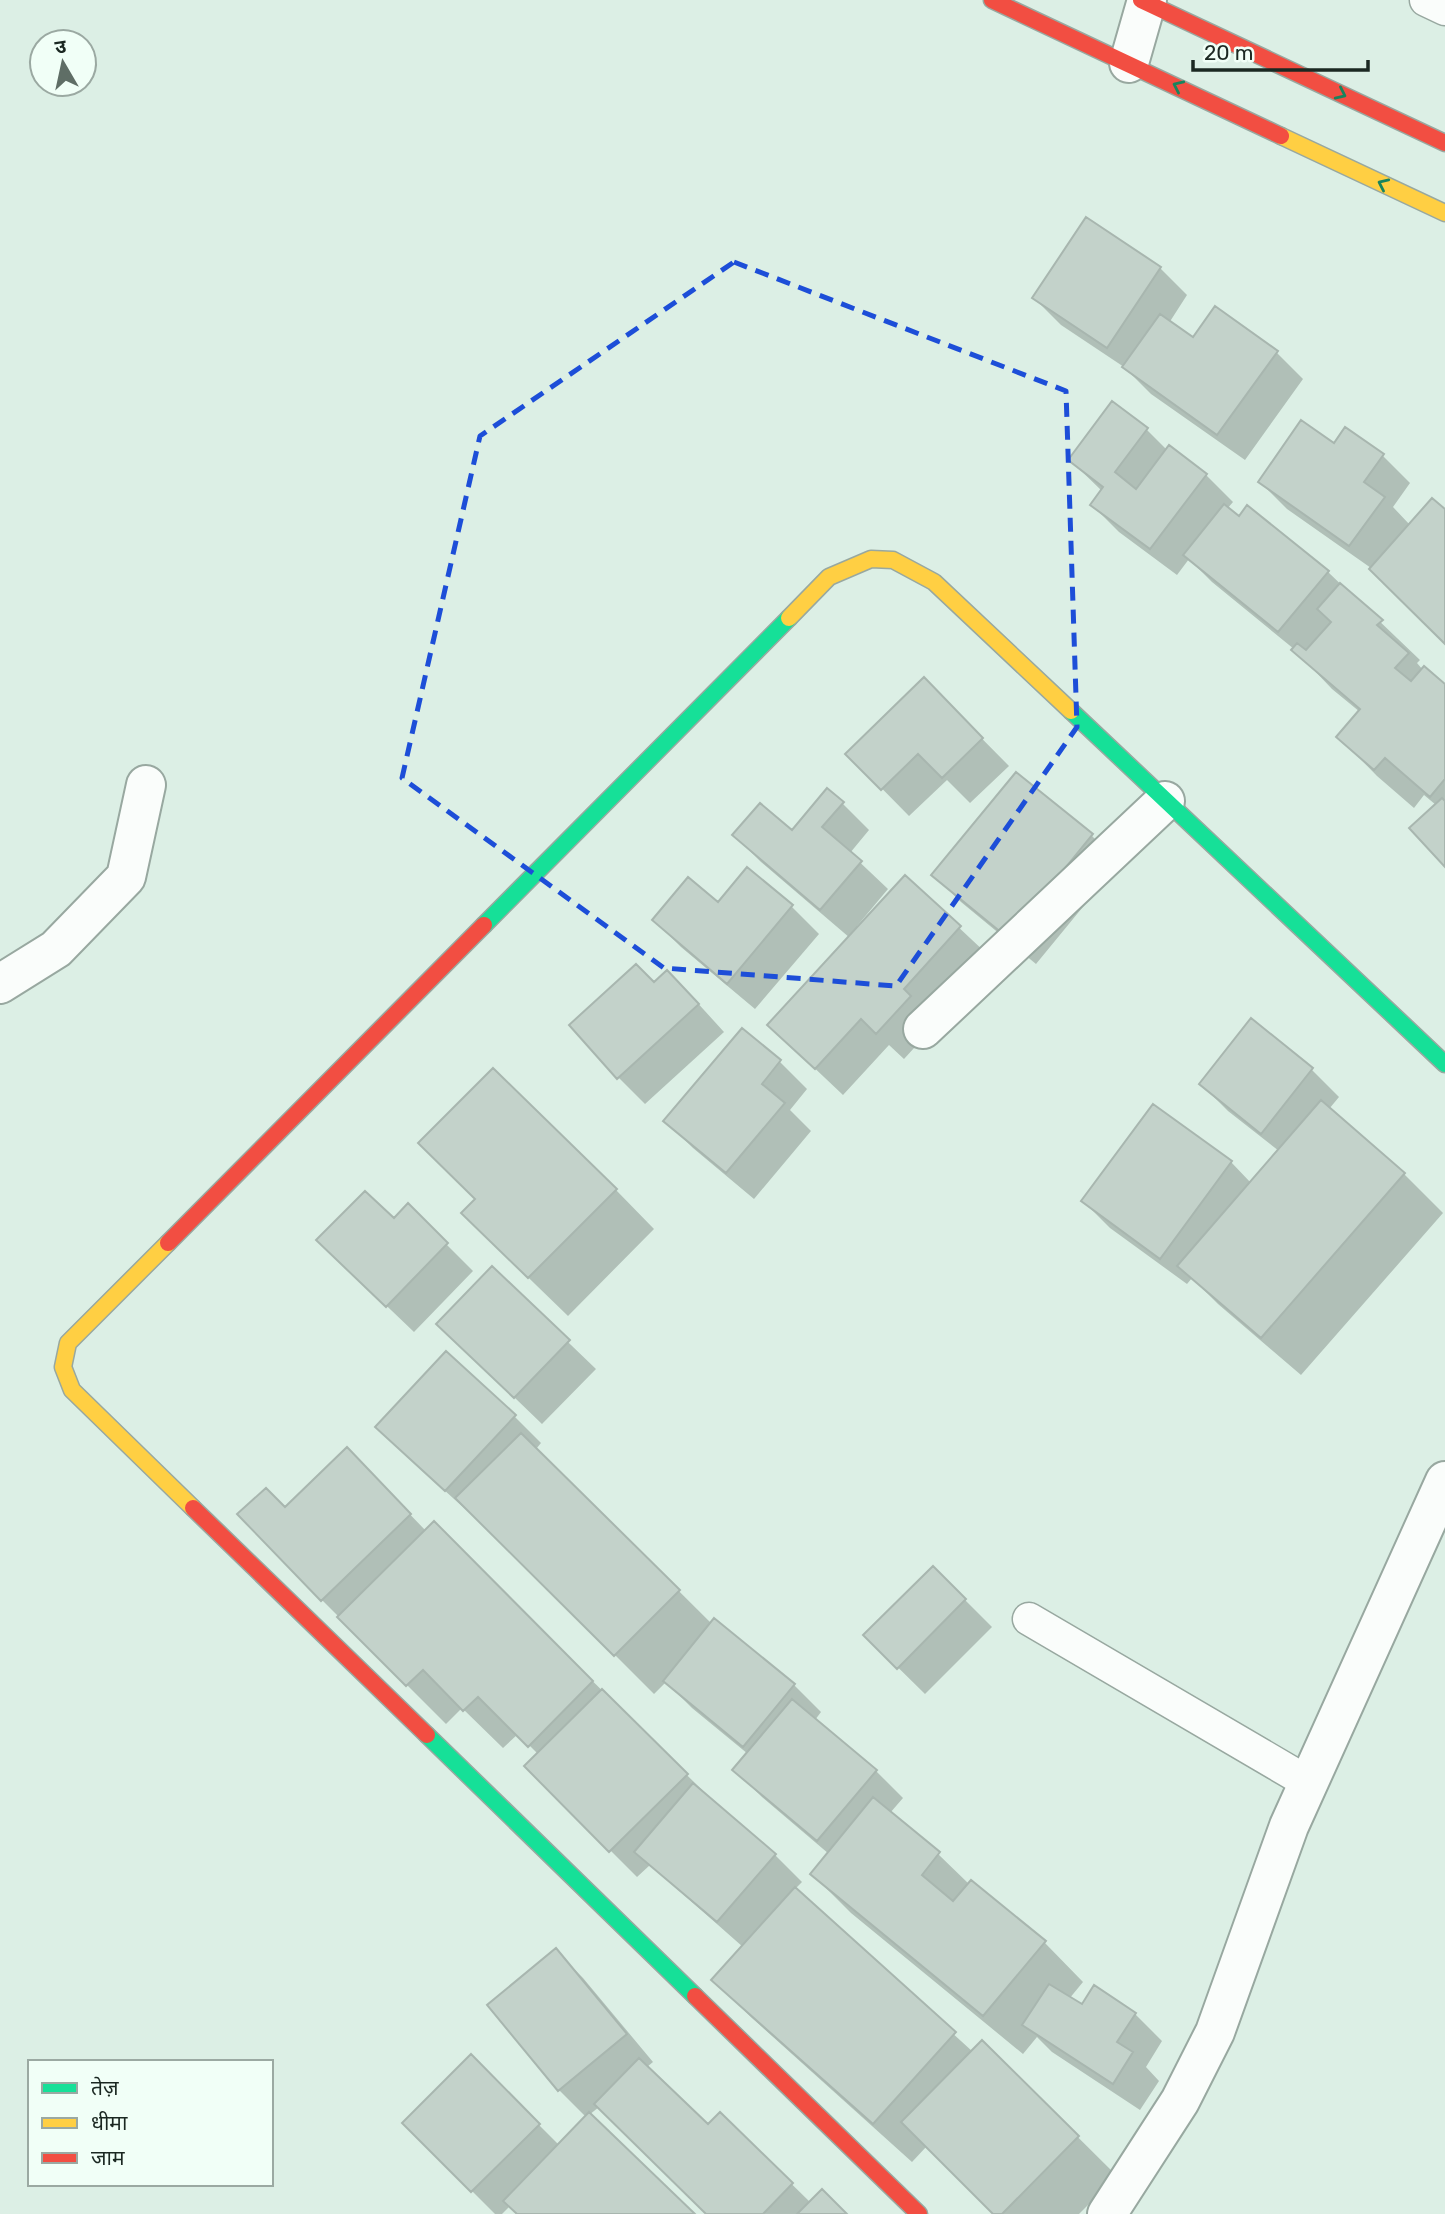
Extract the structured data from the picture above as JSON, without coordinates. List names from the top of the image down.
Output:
{
  "legend": ["तेज़", "धीमा", "जाम"],
  "scale_bar": "20 m",
  "north": "top"
}
